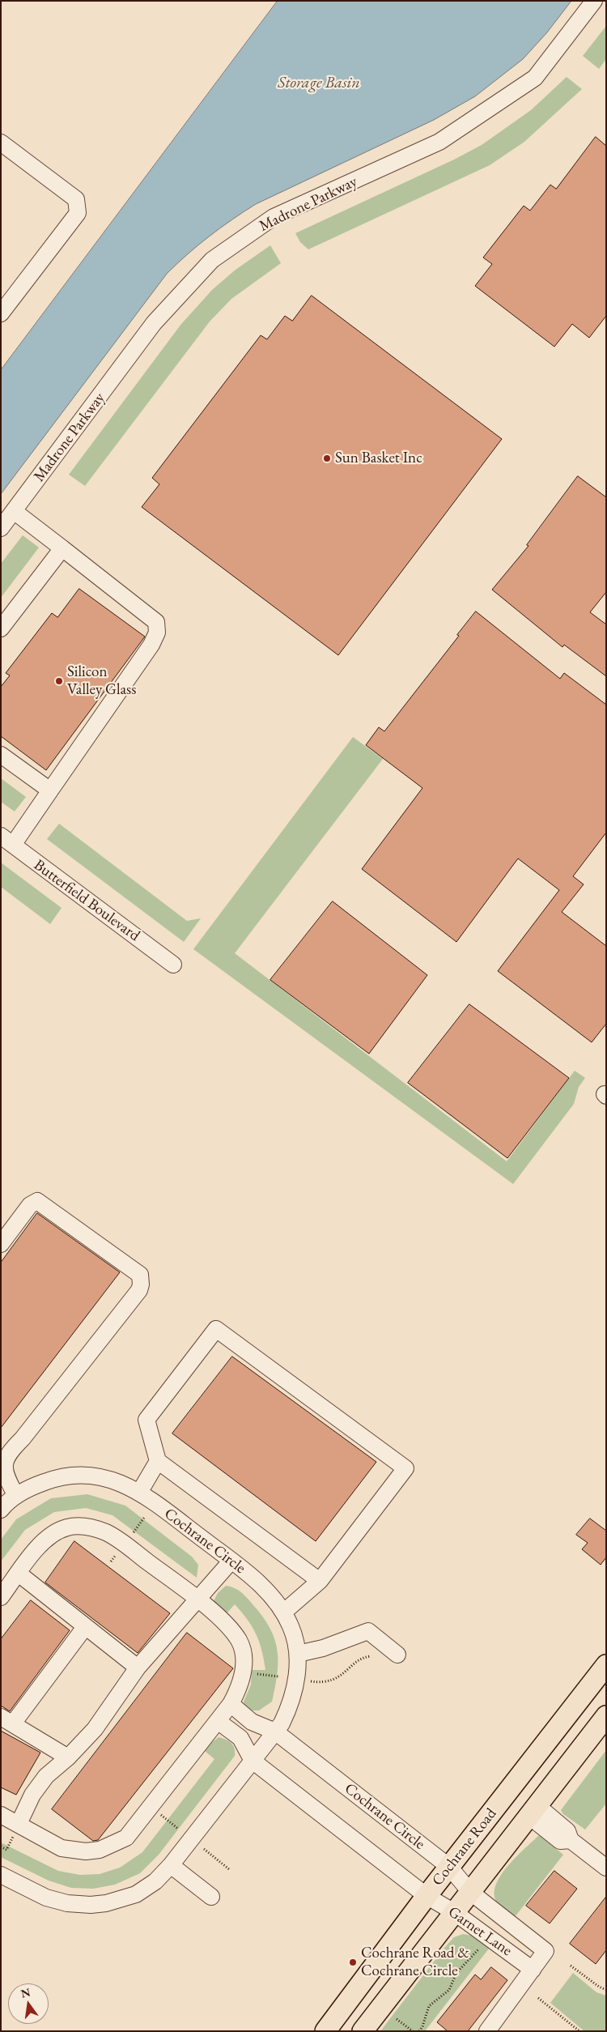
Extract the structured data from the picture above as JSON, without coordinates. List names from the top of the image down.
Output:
{
  "streets": {
    "main road": ["Cochrane Road"],
    "street": [
      "Madrone Parkway",
      "Butterfield Boulevard",
      "Cochrane Circle",
      "Garnet Lane"
    ]
  },
  "crossings": [
    ["Cochrane Circle", "Cochrane Road"],
    ["Cochrane Circle", "Garnet Lane"],
    ["Cochrane Road", "Garnet Lane"]
  ],
  "water": ["Storage Basin"],
  "places": ["Sun Basket Inc", "Silicon Valley Glass", "Cochrane Road & Cochrane Circle"],
  "north": "top"
}
